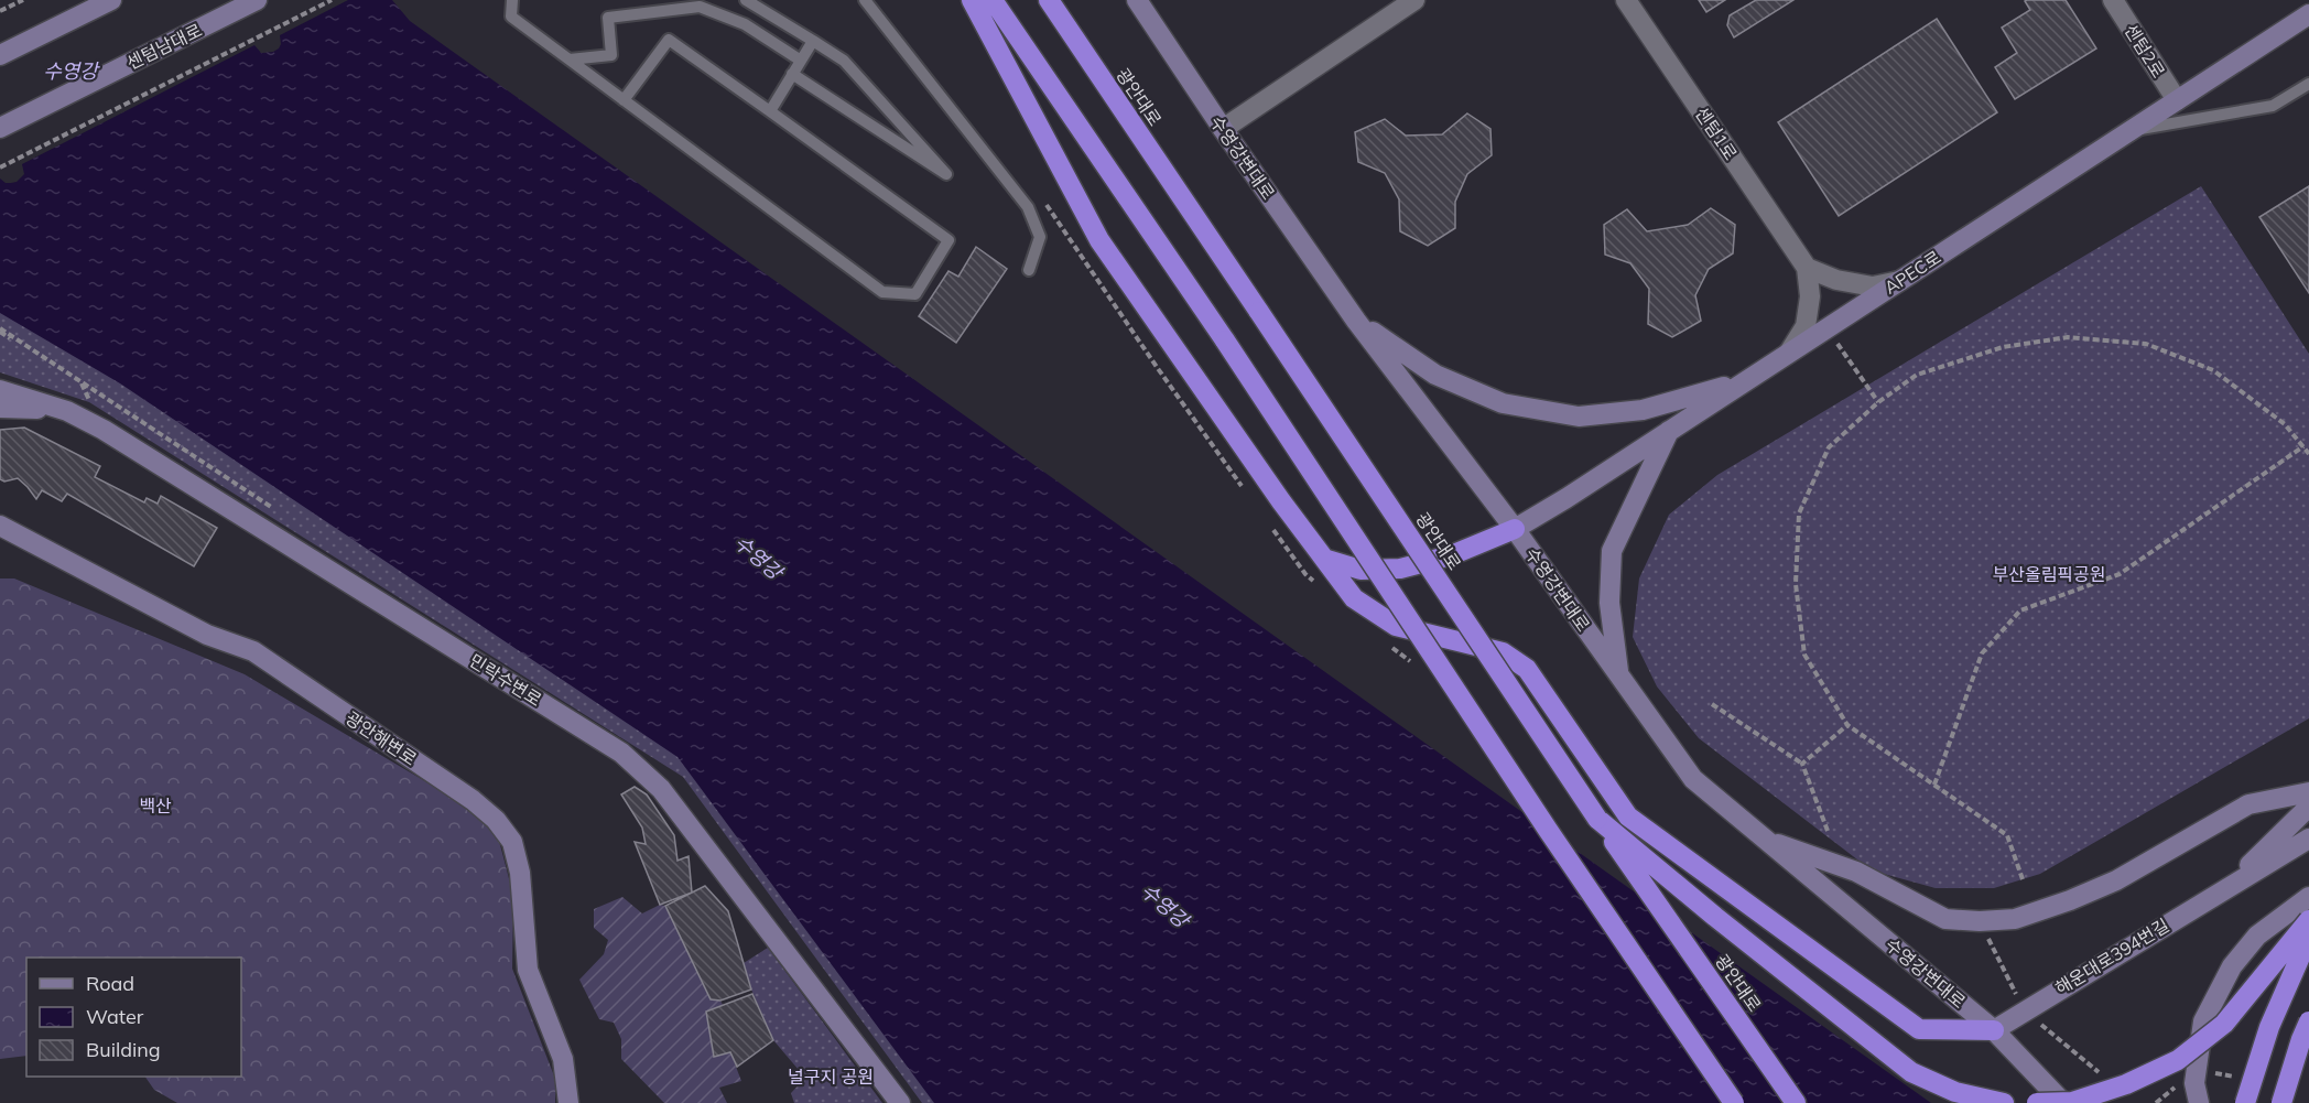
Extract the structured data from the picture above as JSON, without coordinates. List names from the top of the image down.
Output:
{
  "streets": {
    "highway": ["광안대로"],
    "main road": [
      "센텀남대로",
      "수영강변대로",
      "APEC로",
      "민락수변로",
      "광안해변로",
      "해운대로394번길"
    ],
    "street": ["센텀2로", "센텀1로"]
  },
  "crossings": [
    ["센텀2로", "APEC로"],
    ["수영강변대로", "APEC로"],
    ["수영강변대로", "해운대로394번길"]
  ],
  "water": ["수영강"],
  "parks": ["부산올림픽공원", "백산", "널구지 공원"],
  "legend": ["Road", "Water", "Building"]
}
